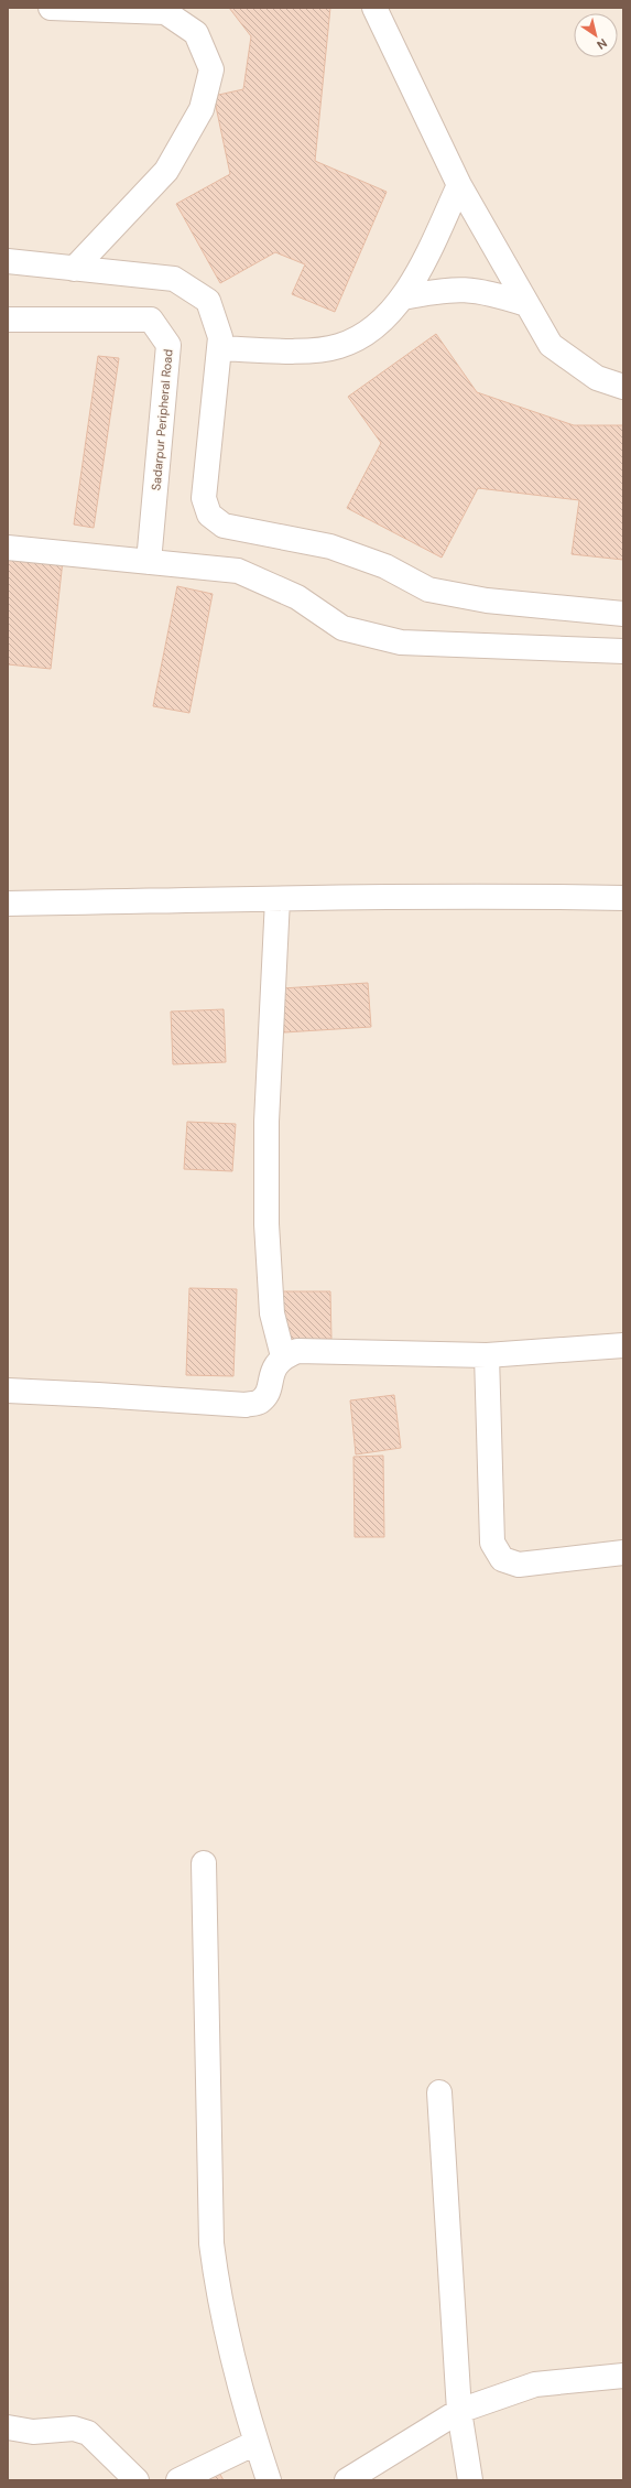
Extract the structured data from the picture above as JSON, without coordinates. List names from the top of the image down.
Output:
{
  "streets": {
    "street": ["Sadarpur Peripheral Road"]
  },
  "north": "bottom right"
}
